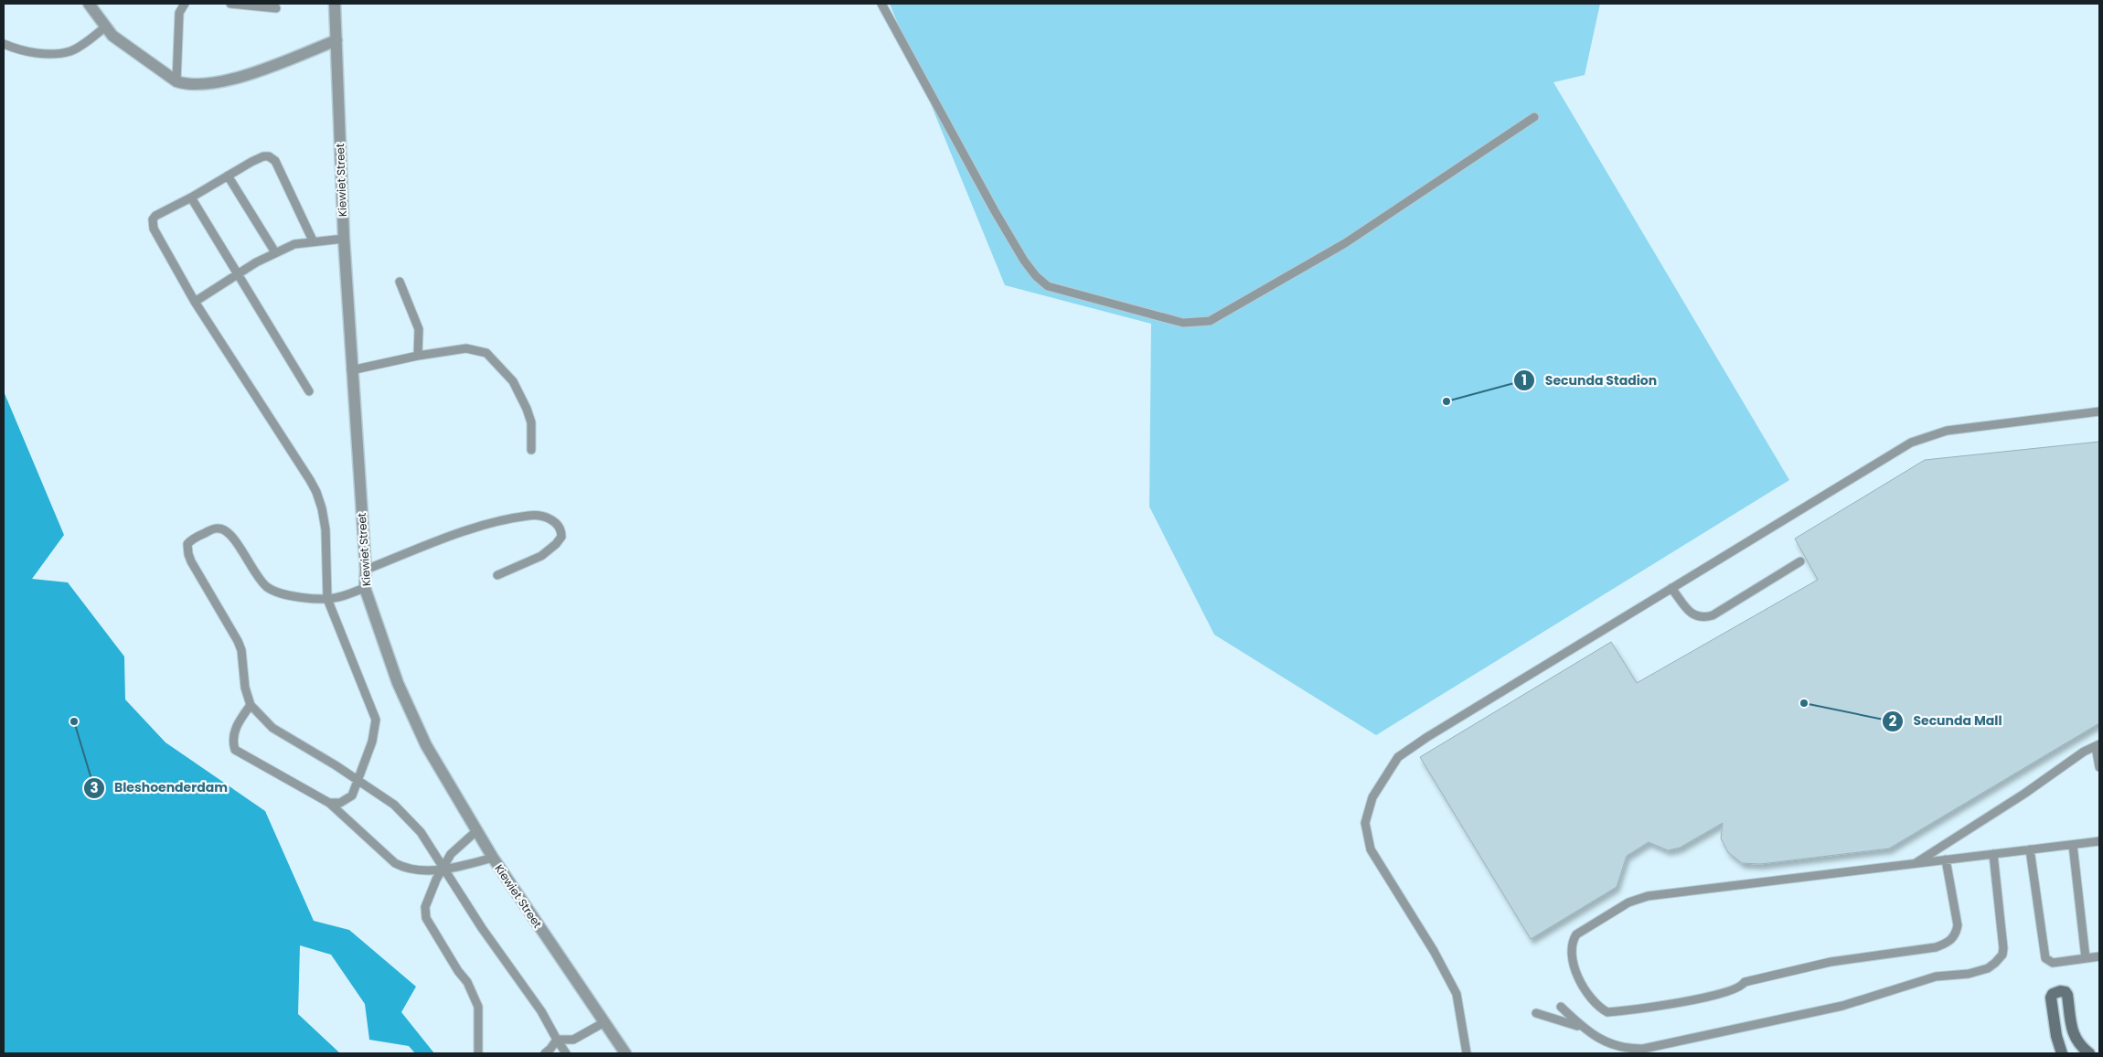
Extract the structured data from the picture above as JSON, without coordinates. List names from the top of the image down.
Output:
{
  "streets": {
    "street": ["Kiewiet Street"]
  },
  "places": ["Secunda Stadion", "Secunda Mall", "Bleshoenderdam"]
}
